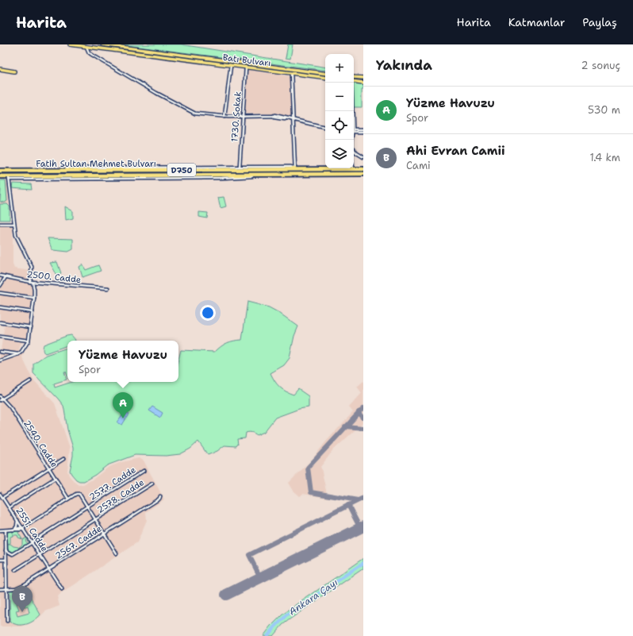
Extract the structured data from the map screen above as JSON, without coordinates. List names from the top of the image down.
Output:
{
  "streets": {
    "highway": ["Fatih Sultan Mehmet Bulvarı", "D750"],
    "main road": ["Batı Bulvarı"],
    "street": [
      "1730. Sokak",
      "2500. Cadde",
      "2540. Cadde",
      "2577. Cadde",
      "2578. Cadde",
      "2551. Cadde",
      "2567. Cadde"
    ]
  },
  "crossings": [
    ["Batı Bulvarı", "1730. Sokak"],
    ["2577. Cadde", "2551. Cadde"],
    ["2578. Cadde", "2551. Cadde"],
    ["2551. Cadde", "2567. Cadde"]
  ],
  "water": ["Ankara Çayı"],
  "page": {
    "header": "Harita",
    "nav": ["Harita", "Katmanlar", "Paylaş"],
    "heading": ["Yakında", "2 sonuç"],
    "map_buttons": ["+", "−"],
    "list": [
      {
        "mark": "A",
        "name": "Yüzme Havuzu",
        "note": "Spor",
        "value": "530 m"
      },
      {
        "mark": "B",
        "name": "Ahi Evran Camii",
        "note": "Cami",
        "value": "1.4 km"
      }
    ],
    "popup": ["Yüzme Havuzu", "Spor"],
    "pins": ["A", "B"]
  }
}
